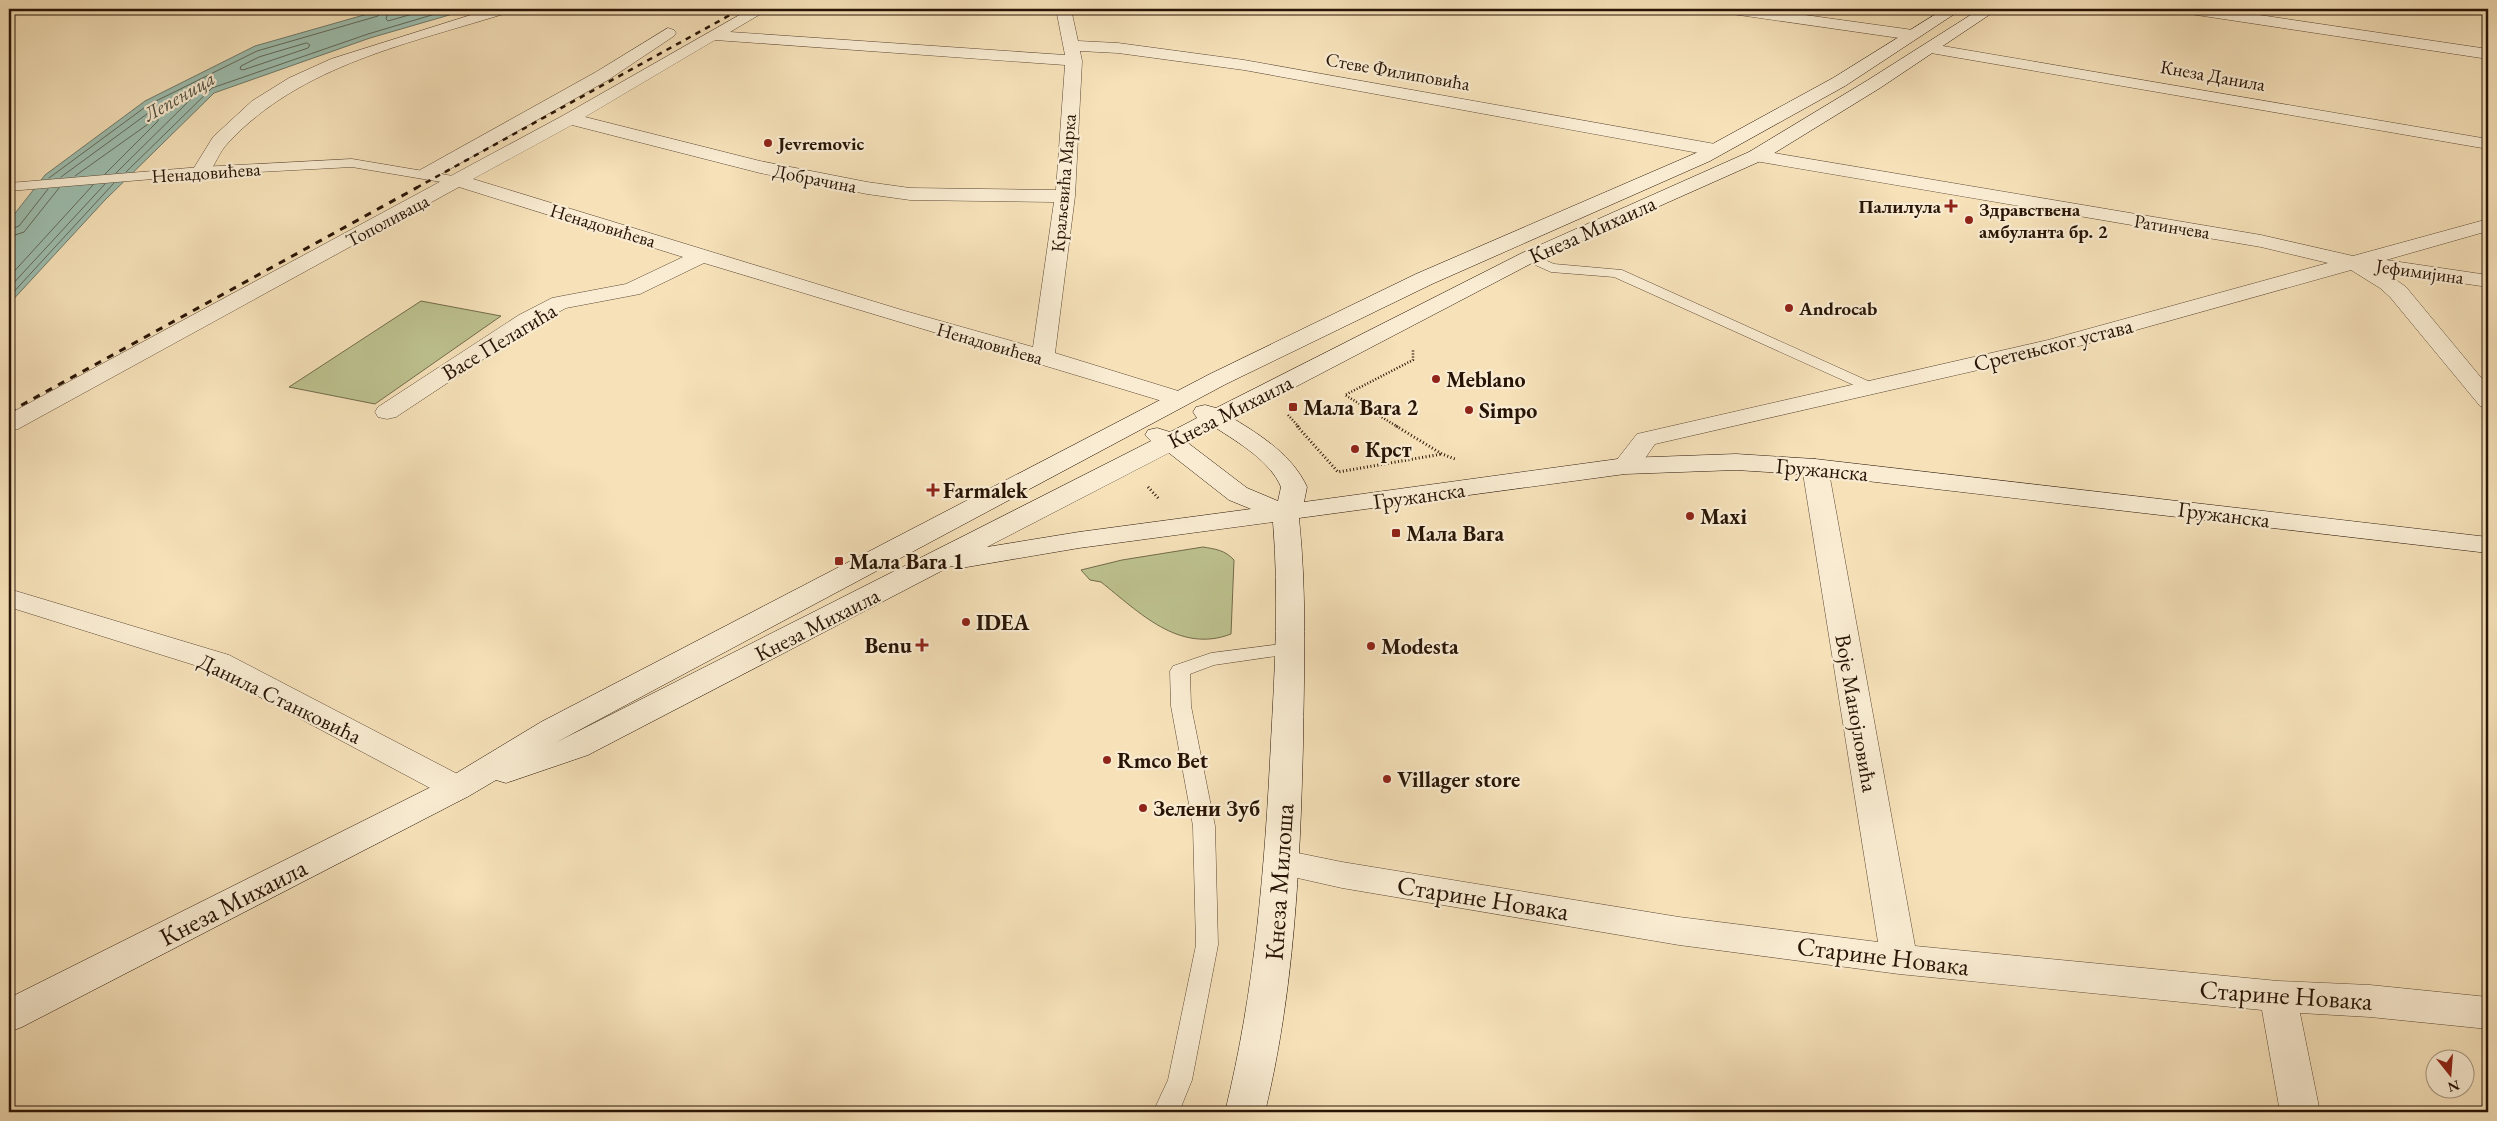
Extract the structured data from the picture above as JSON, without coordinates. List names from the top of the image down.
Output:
{
  "streets": {
    "street": [
      "Стеве Филиповића",
      "Кнеза Данила",
      "Ненадовићева",
      "Добрачина",
      "Краљевића Марка",
      "Тополиваца",
      "Ратинчева",
      "Кнеза Михаила",
      "Јефимијина",
      "Васе Пелагића",
      "Сретењског устава",
      "Гружанска",
      "Данила Станковића",
      "Воје Манојловића",
      "Кнеза Милоша",
      "Старине Новака"
    ]
  },
  "crossings": [
    ["Стеве Филиповића", "Краљевића Марка"],
    ["Стеве Филиповића", "Тополиваца"],
    ["Стеве Филиповића", "Кнеза Михаила"],
    ["Кнеза Данила", "Кнеза Михаила"],
    ["Ненадовићева", "Краљевића Марка"],
    ["Ненадовићева", "Тополиваца"],
    ["Ненадовићева", "Кнеза Михаила"],
    ["Ненадовићева", "Васе Пелагића"],
    ["Добрачина", "Краљевића Марка"],
    ["Добрачина", "Тополиваца"],
    ["Ратинчева", "Кнеза Михаила"],
    ["Ратинчева", "Јефимијина"],
    ["Ратинчева", "Сретењског устава"],
    ["Кнеза Михаила", "Гружанска"],
    ["Кнеза Михаила", "Данила Станковића"],
    ["Јефимијина", "Сретењског устава"],
    ["Сретењског устава", "Гружанска"],
    ["Гружанска", "Воје Манојловића"],
    ["Гружанска", "Кнеза Милоша"],
    ["Воје Манојловића", "Старине Новака"],
    ["Кнеза Милоша", "Старине Новака"]
  ],
  "water": ["Лепеница"],
  "places": {
    "other": [
      "Jevremovic",
      "Здравствена амбуланта бр. 2",
      "Androcab",
      "Meblano",
      "Simpo",
      "Крст",
      "Maxi",
      "IDEA",
      "Modesta",
      "Rmco Bet",
      "Villager store",
      "Зелени Зуб"
    ],
    "health": ["Палилула", "Farmalek", "Benu"],
    "transit": ["Мала Вага 2", "Мала Вага", "Мала Вага 1"]
  },
  "north": "bottom"
}
